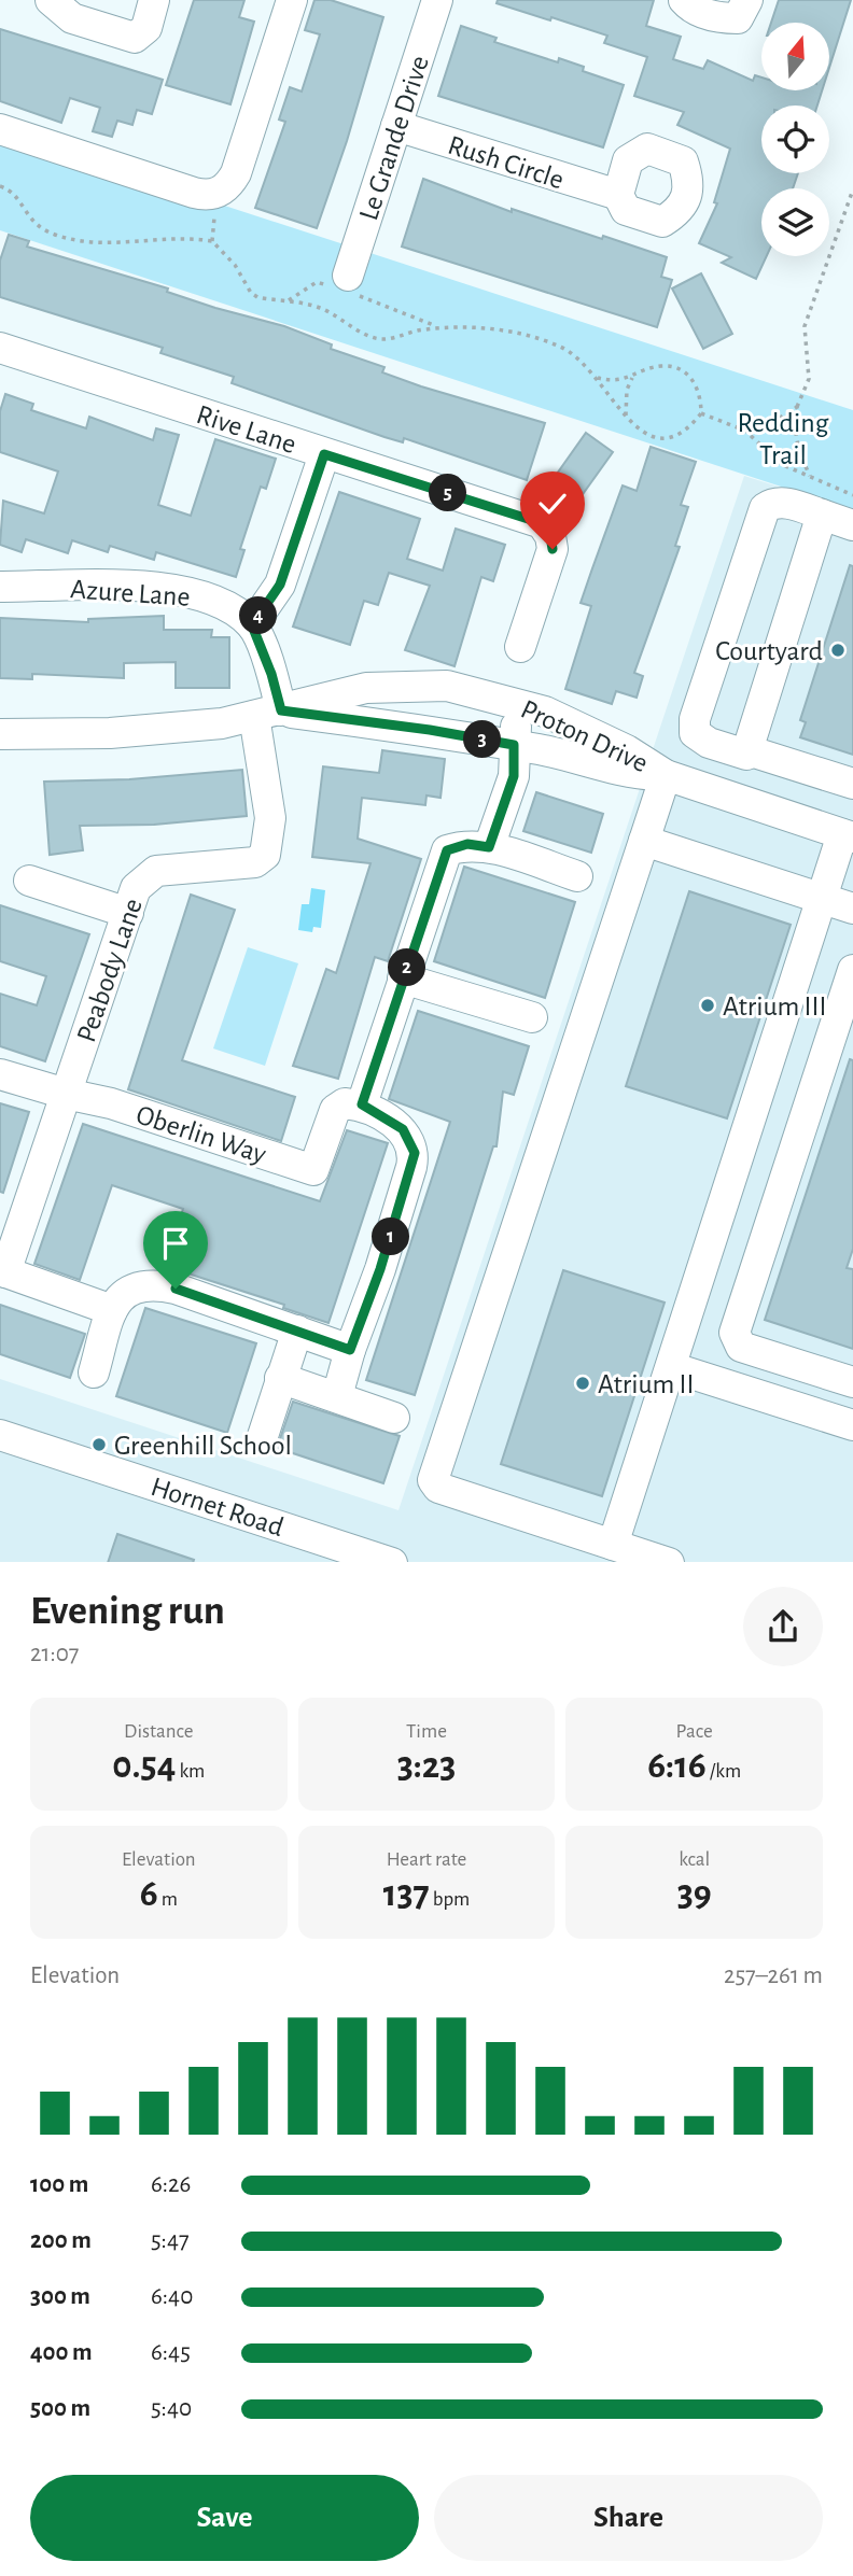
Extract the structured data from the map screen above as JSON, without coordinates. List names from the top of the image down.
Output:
{
  "streets": {
    "street": [
      "Le Grande Drive",
      "Rush Circle",
      "Rive Lane",
      "Azure Lane",
      "Proton Drive",
      "Peabody Lane",
      "Oberlin Way",
      "Hornet Road"
    ]
  },
  "crossings": [
    ["Le Grande Drive", "Rush Circle"],
    ["Proton Drive", "Peabody Lane"],
    ["Peabody Lane", "Oberlin Way"]
  ],
  "parks": ["Redding Trail"],
  "places": [
    "Courtyard",
    "Atrium III",
    "Atrium II",
    "Greenhill School"
  ],
  "north": "top",
  "page": {
    "pins": [
      "5",
      "4",
      "3",
      "2",
      "1"
    ],
    "heading": ["Evening run", "21:07"],
    "stats": [
      ["Distance", "0.54 km"],
      ["Time", "3:23"],
      ["Pace", "6:16 /km"],
      ["Elevation", "6 m"],
      ["Heart rate", "137 bpm"],
      ["kcal", "39"]
    ],
    "chart": ["Elevation", "257–261 m"],
    "list": [
      {
        "name": "100 m",
        "note": "6:26"
      },
      {
        "name": "200 m",
        "note": "5:47"
      },
      {
        "name": "300 m",
        "note": "6:40"
      },
      {
        "name": "400 m",
        "note": "6:45"
      },
      {
        "name": "500 m",
        "note": "5:40"
      }
    ],
    "buttons": ["Save", "Share"]
  }
}
